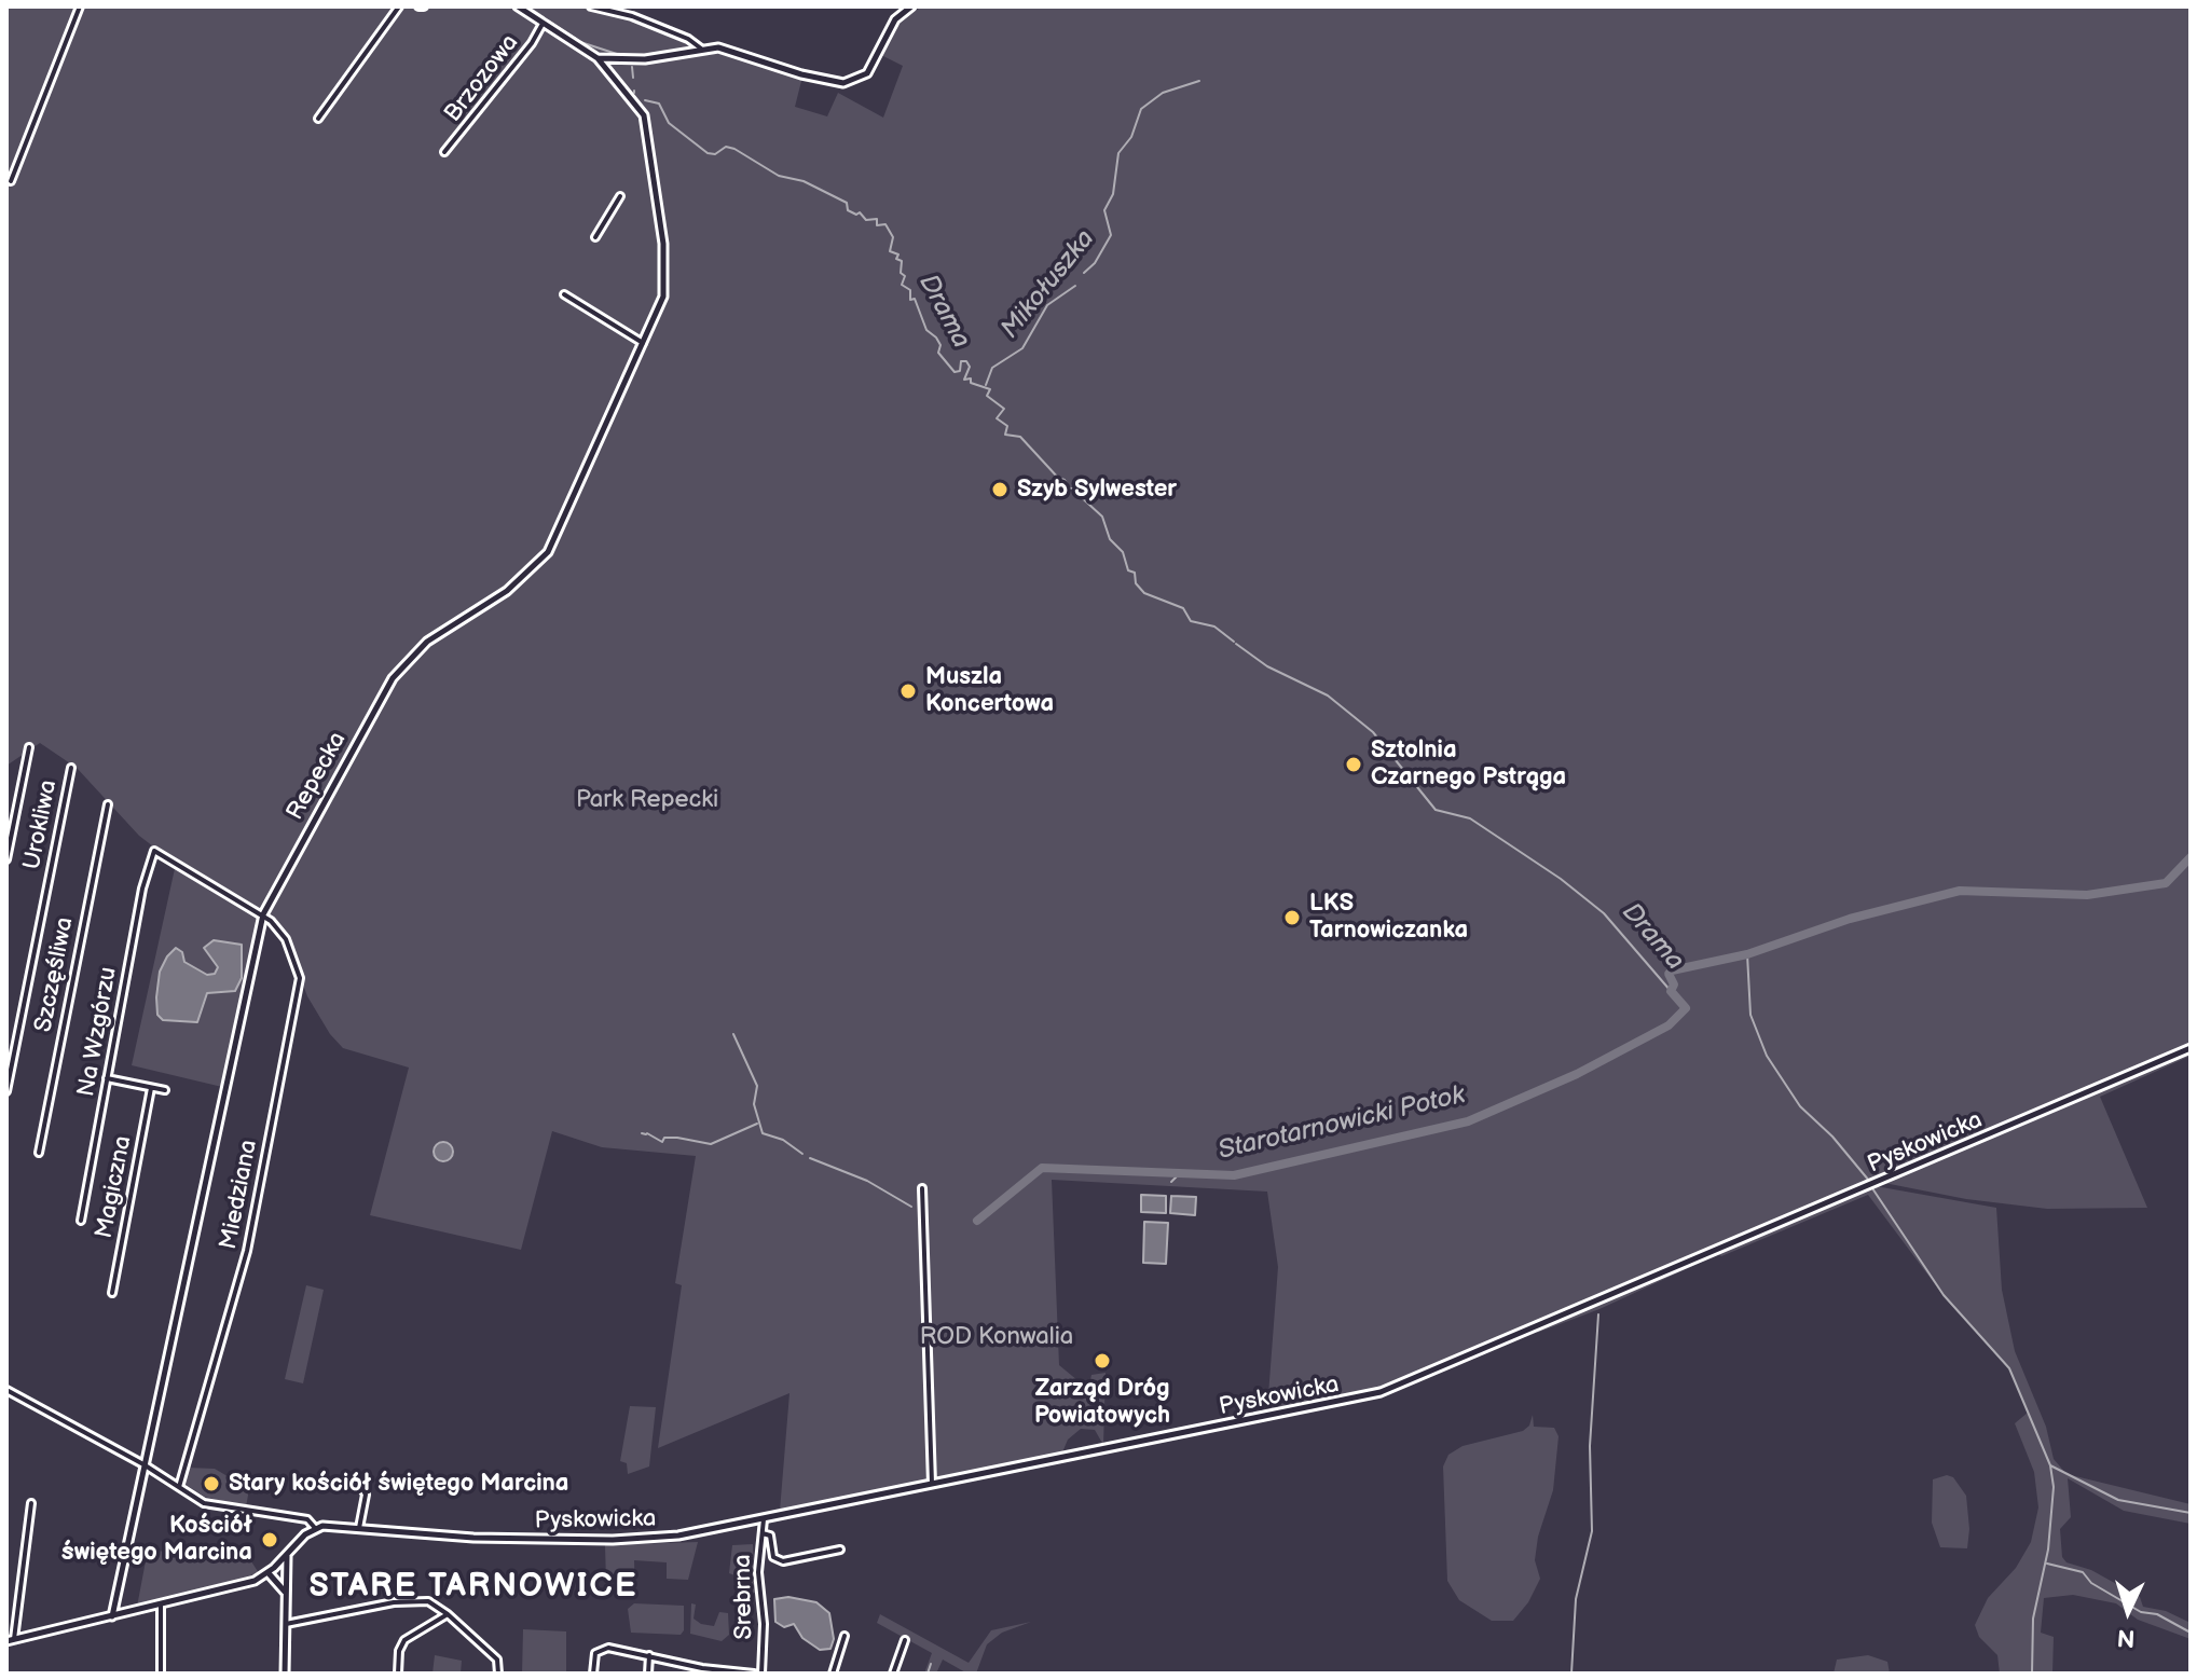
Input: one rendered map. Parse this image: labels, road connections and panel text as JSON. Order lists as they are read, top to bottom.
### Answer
{
  "streets": {
    "street": [
      "Brzozowa",
      "Repecka",
      "Urokliwa",
      "Szczęśliwa",
      "Na Wzgórzu",
      "Pyskowicka",
      "Magiczna",
      "Miedziana",
      "Srebrna"
    ]
  },
  "crossings": [
    ["Repecka", "Na Wzgórzu"],
    ["Repecka", "Miedziana"],
    ["Na Wzgórzu", "Miedziana"],
    ["Pyskowicka", "Srebrna"]
  ],
  "districts": ["STARE TARNOWICE"],
  "water": ["Mikołuszka", "Drama", "Starotarnowicki Potok"],
  "parks": ["Park Repecki", "ROD Konwalia"],
  "places": [
    "Szyb Sylwester",
    "Muszla Koncertowa",
    "Sztolnia Czarnego Pstrąga",
    "LKS Tarnowiczanka",
    "Zarząd Dróg Powiatowych",
    "Stary kościół świętego Marcina",
    "Kościół świętego Marcina"
  ],
  "north": "bottom"
}
